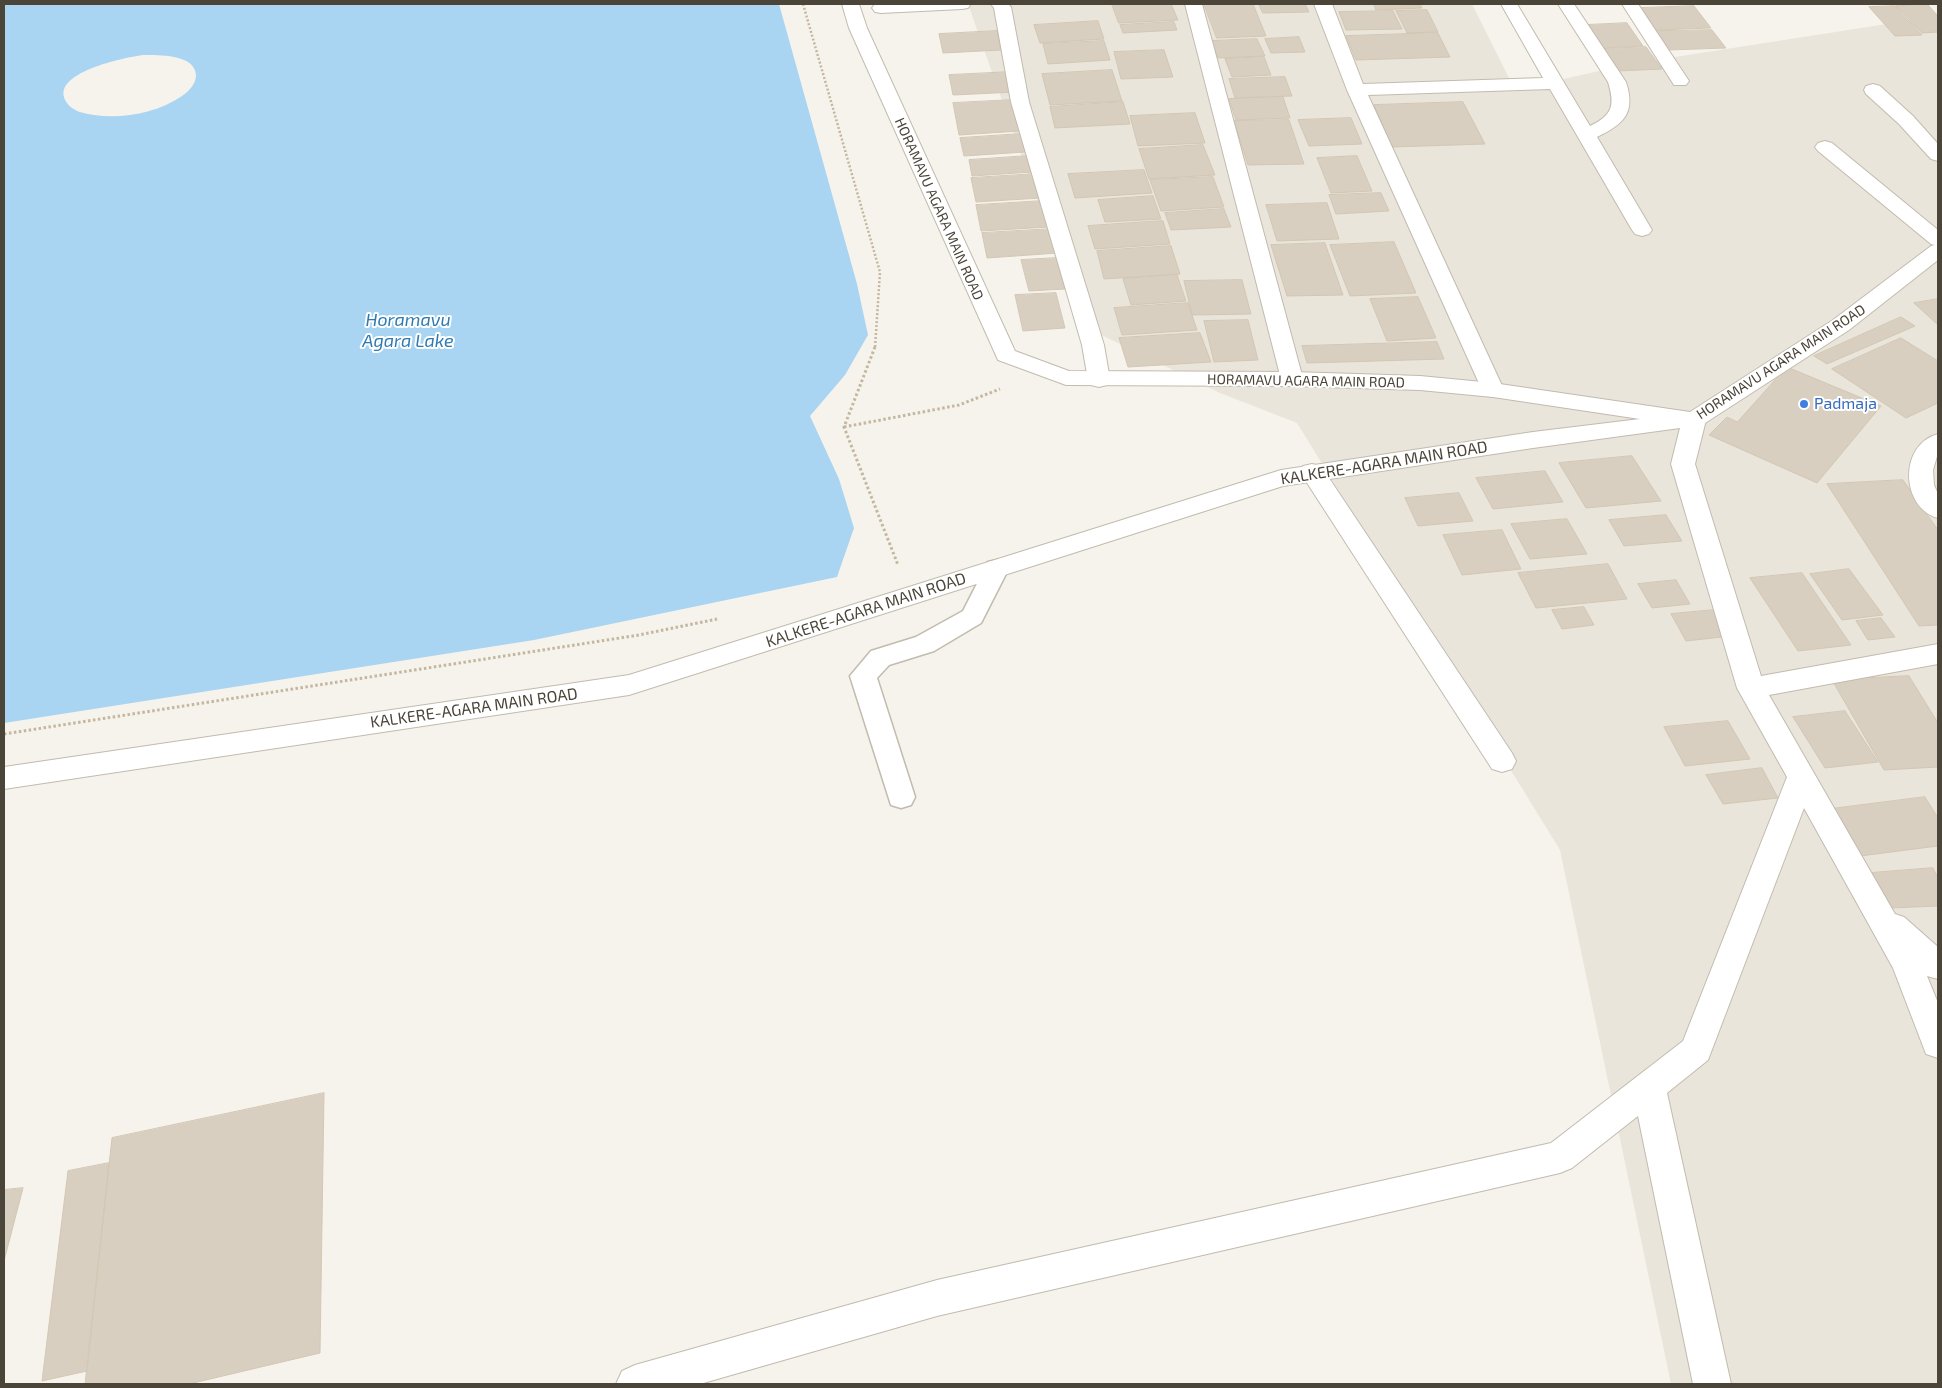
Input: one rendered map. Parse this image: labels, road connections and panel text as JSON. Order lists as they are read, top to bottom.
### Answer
{
  "streets": {
    "street": ["HORAMAVU AGARA MAIN ROAD", "KALKERE-AGARA MAIN ROAD"]
  },
  "crossings": [
    ["HORAMAVU AGARA MAIN ROAD", "KALKERE-AGARA MAIN ROAD"]
  ],
  "water": ["Horamavu Agara Lake"],
  "places": ["Padmaja"]
}
